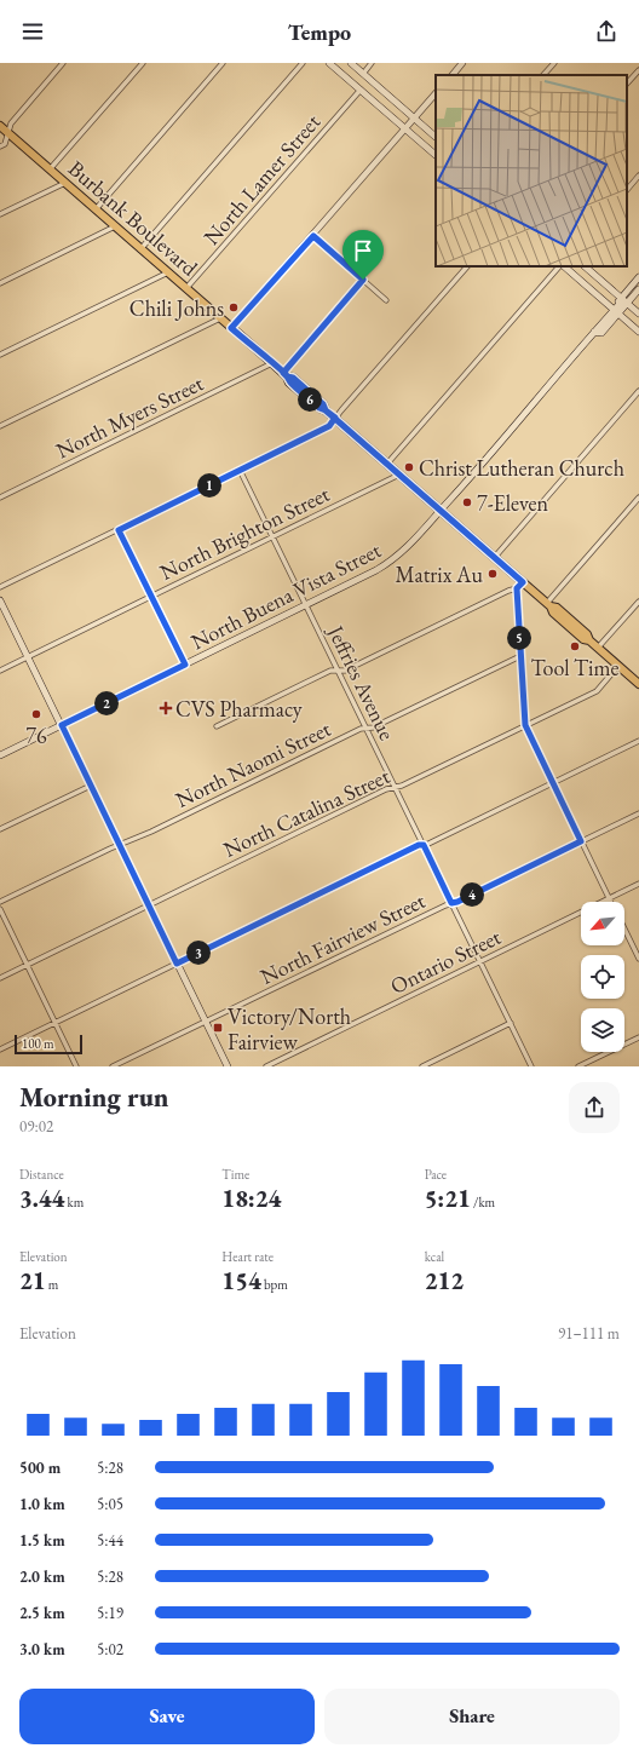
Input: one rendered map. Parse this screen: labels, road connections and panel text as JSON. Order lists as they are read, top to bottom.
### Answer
{
  "streets": {
    "main road": ["Burbank Boulevard", "North Buena Vista Street"],
    "street": [
      "North Lamer Street",
      "North Myers Street",
      "North Brighton Street",
      "Jeffries Avenue",
      "North Naomi Street",
      "North Catalina Street",
      "North Fairview Street",
      "Ontario Street"
    ]
  },
  "crossings": [
    ["North Lamer Street", "Burbank Boulevard"],
    ["Burbank Boulevard", "North Myers Street"],
    ["Burbank Boulevard", "North Brighton Street"],
    ["Burbank Boulevard", "North Buena Vista Street"],
    ["Burbank Boulevard", "North Catalina Street"],
    ["North Brighton Street", "Jeffries Avenue"],
    ["North Buena Vista Street", "Jeffries Avenue"],
    ["Jeffries Avenue", "North Naomi Street"],
    ["Jeffries Avenue", "North Catalina Street"],
    ["Jeffries Avenue", "North Fairview Street"],
    ["Jeffries Avenue", "Ontario Street"]
  ],
  "places": {
    "other": [
      "Chili Johns",
      "Christ Lutheran Church",
      "7-Eleven",
      "Matrix Au",
      "Tool Time",
      "76"
    ],
    "health": ["CVS Pharmacy"],
    "transit": ["Victory/North Fairview"]
  },
  "scale_bar": "100 m",
  "north": "bottom left",
  "page": {
    "header": "Tempo",
    "pins": [
      "6",
      "1",
      "5",
      "2",
      "4",
      "3"
    ],
    "scale": "100 m",
    "heading": ["Morning run", "09:02"],
    "stats": [
      ["Distance", "3.44 km"],
      ["Time", "18:24"],
      ["Pace", "5:21 /km"],
      ["Elevation", "21 m"],
      ["Heart rate", "154 bpm"],
      ["kcal", "212"]
    ],
    "chart": ["Elevation", "91–111 m"],
    "list": [
      {
        "name": "500 m",
        "note": "5:28"
      },
      {
        "name": "1.0 km",
        "note": "5:05"
      },
      {
        "name": "1.5 km",
        "note": "5:44"
      },
      {
        "name": "2.0 km",
        "note": "5:28"
      },
      {
        "name": "2.5 km",
        "note": "5:19"
      },
      {
        "name": "3.0 km",
        "note": "5:02"
      }
    ],
    "buttons": ["Save", "Share"]
  }
}
